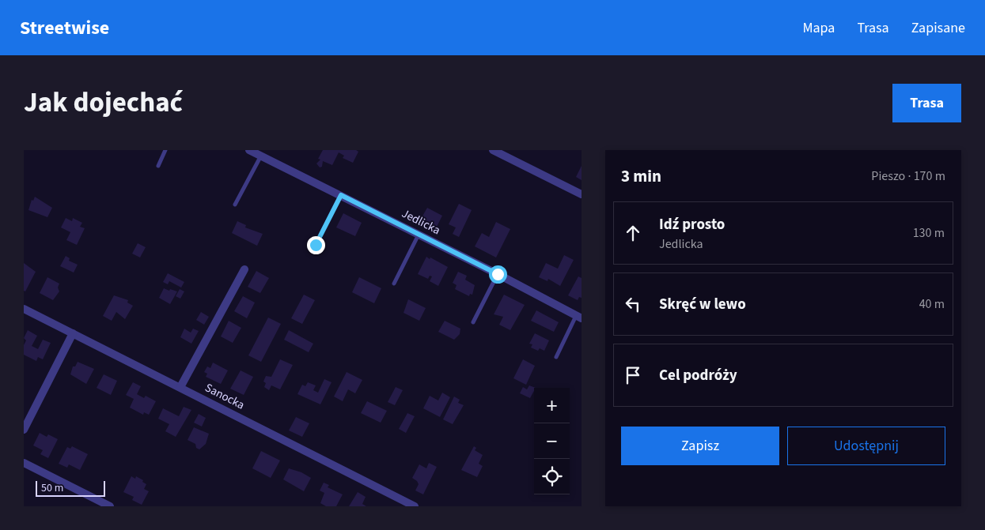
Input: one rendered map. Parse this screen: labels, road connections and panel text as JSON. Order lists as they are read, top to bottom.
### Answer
{
  "streets": {
    "street": ["Jedlicka", "Sanocka"]
  },
  "scale_bar": "50 m",
  "page": {
    "header": "Streetwise",
    "nav": ["Mapa", "Trasa", "Zapisane"],
    "title": "Jak dojechać",
    "buttons": [
      "Trasa",
      ["Zapisz", "Udostępnij"]
    ],
    "heading": ["3 min", "Pieszo · 170 m"],
    "list": [
      ["Idź prosto", "Jedlicka", "130 m"],
      ["Skręć w lewo", "40 m"],
      "Cel podróży"
    ],
    "map_buttons": ["+", "−"],
    "scale": "50 m"
  }
}
